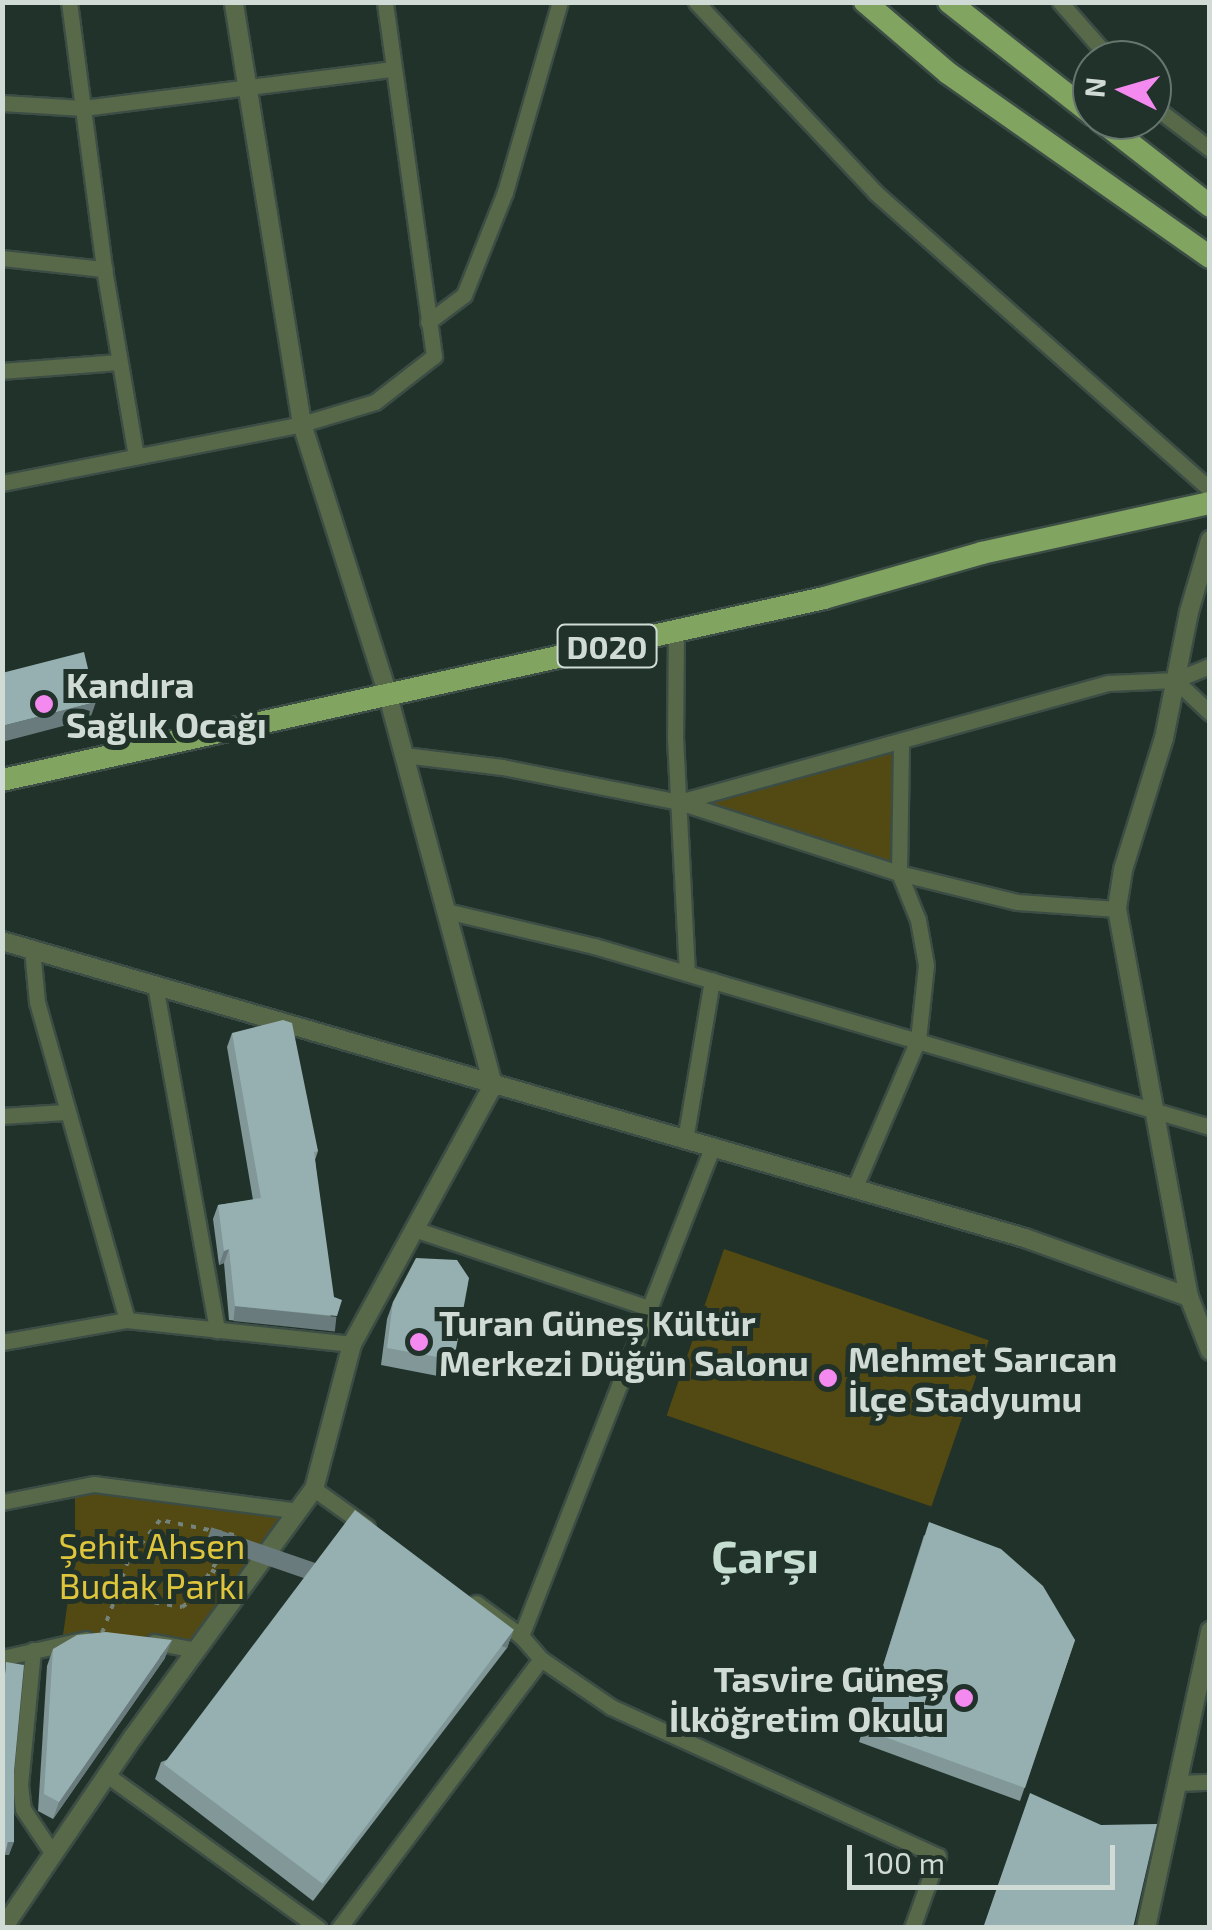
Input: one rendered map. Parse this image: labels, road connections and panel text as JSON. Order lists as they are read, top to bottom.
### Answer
{
  "streets": {
    "main road": ["D020"]
  },
  "districts": ["Çarşı"],
  "parks": ["Şehit Ahsen Budak Parkı"],
  "places": [
    "Kandıra Sağlık Ocağı",
    "Turan Güneş Kültür Merkezi Düğün Salonu",
    "Mehmet Sarıcan İlçe Stadyumu",
    "Tasvire Güneş İlköğretim Okulu"
  ],
  "scale_bar": "100 m",
  "north": "left"
}
